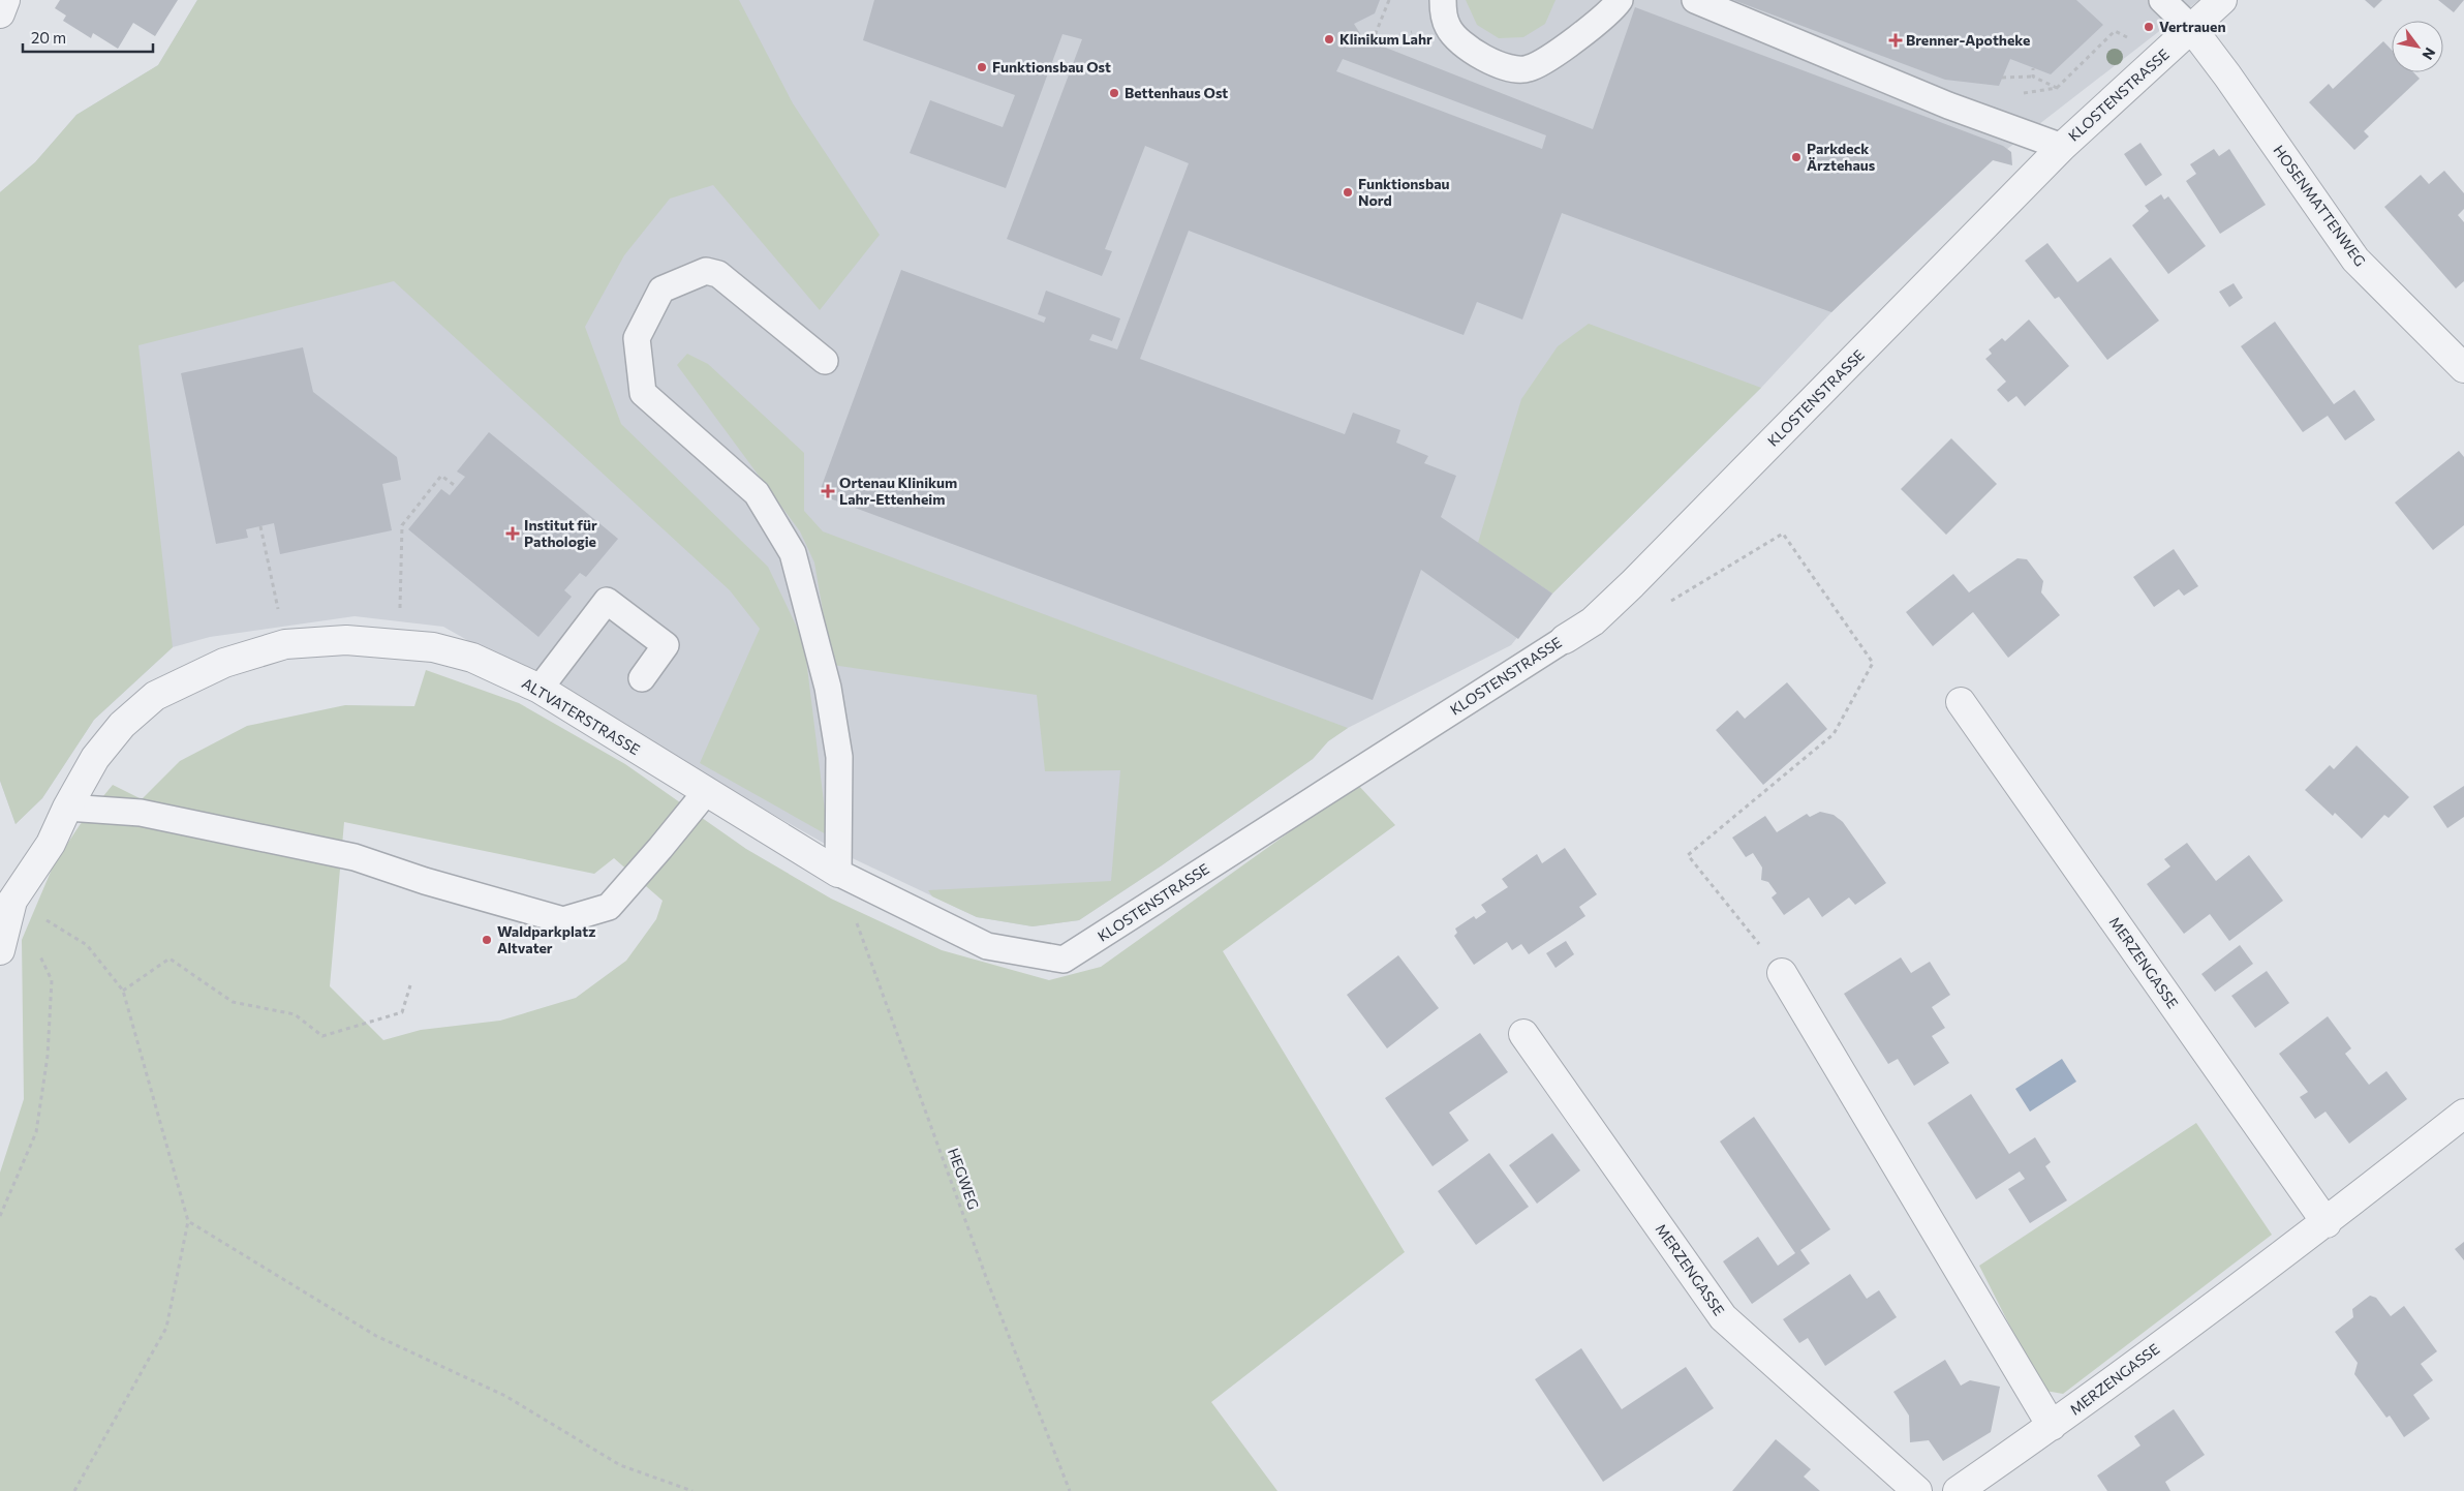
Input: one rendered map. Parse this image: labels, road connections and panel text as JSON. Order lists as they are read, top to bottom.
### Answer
{
  "streets": {
    "street": [
      "KLOSTENSTRASSE",
      "HOSENMATTENWEG",
      "ALTVATERSTRASSE",
      "MERZENGASSE"
    ],
    "path": ["HEGWEG"]
  },
  "crossings": [
    ["KLOSTENSTRASSE", "HOSENMATTENWEG"],
    ["KLOSTENSTRASSE", "ALTVATERSTRASSE"],
    ["KLOSTENSTRASSE", "HEGWEG"],
    ["ALTVATERSTRASSE", "HEGWEG"]
  ],
  "places": {
    "other": [
      "Vertrauen",
      "Klinikum Lahr",
      "Funktionsbau Ost",
      "Bettenhaus Ost",
      "Parkdeck Ärztehaus",
      "Funktionsbau Nord",
      "Waldparkplatz Altvater"
    ],
    "health": ["Brenner-Apotheke", "Ortenau Klinikum Lahr-Ettenheim", "Institut für Pathologie"]
  },
  "scale_bar": "20 m",
  "north": "bottom right"
}
